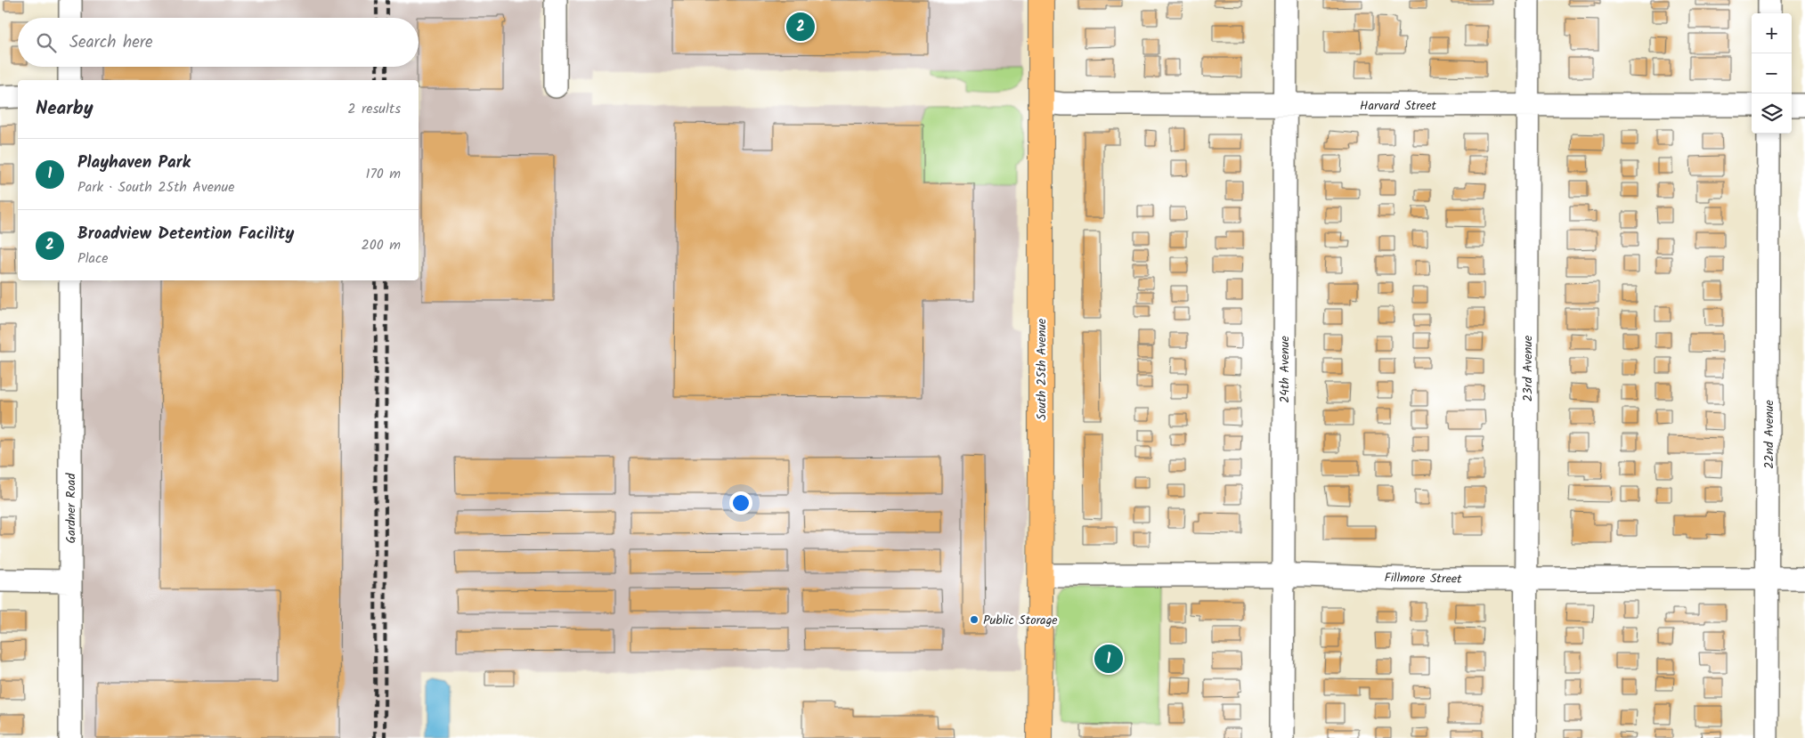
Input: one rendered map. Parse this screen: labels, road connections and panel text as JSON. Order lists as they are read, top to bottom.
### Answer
{
  "streets": {
    "main road": ["South 25th Avenue"],
    "street": [
      "Harvard Street",
      "23rd Avenue",
      "24th Avenue",
      "22nd Avenue",
      "Gardner Road",
      "Fillmore Street"
    ]
  },
  "crossings": [
    ["Harvard Street", "23rd Avenue"],
    ["Harvard Street", "South 25th Avenue"],
    ["Harvard Street", "24th Avenue"],
    ["23rd Avenue", "Fillmore Street"],
    ["South 25th Avenue", "Fillmore Street"],
    ["24th Avenue", "Fillmore Street"],
    ["22nd Avenue", "Fillmore Street"]
  ],
  "places": ["Public Storage"],
  "page": {
    "pins": ["2", "1"],
    "map_buttons": ["+", "−"],
    "search": "Search here",
    "heading": ["Nearby", "2 results"],
    "list": [
      {
        "mark": "1",
        "name": "Playhaven Park",
        "note": "Park · South 25th Avenue",
        "value": "170 m"
      },
      {
        "mark": "2",
        "name": "Broadview Detention Facility",
        "note": "Place",
        "value": "200 m"
      }
    ]
  }
}
